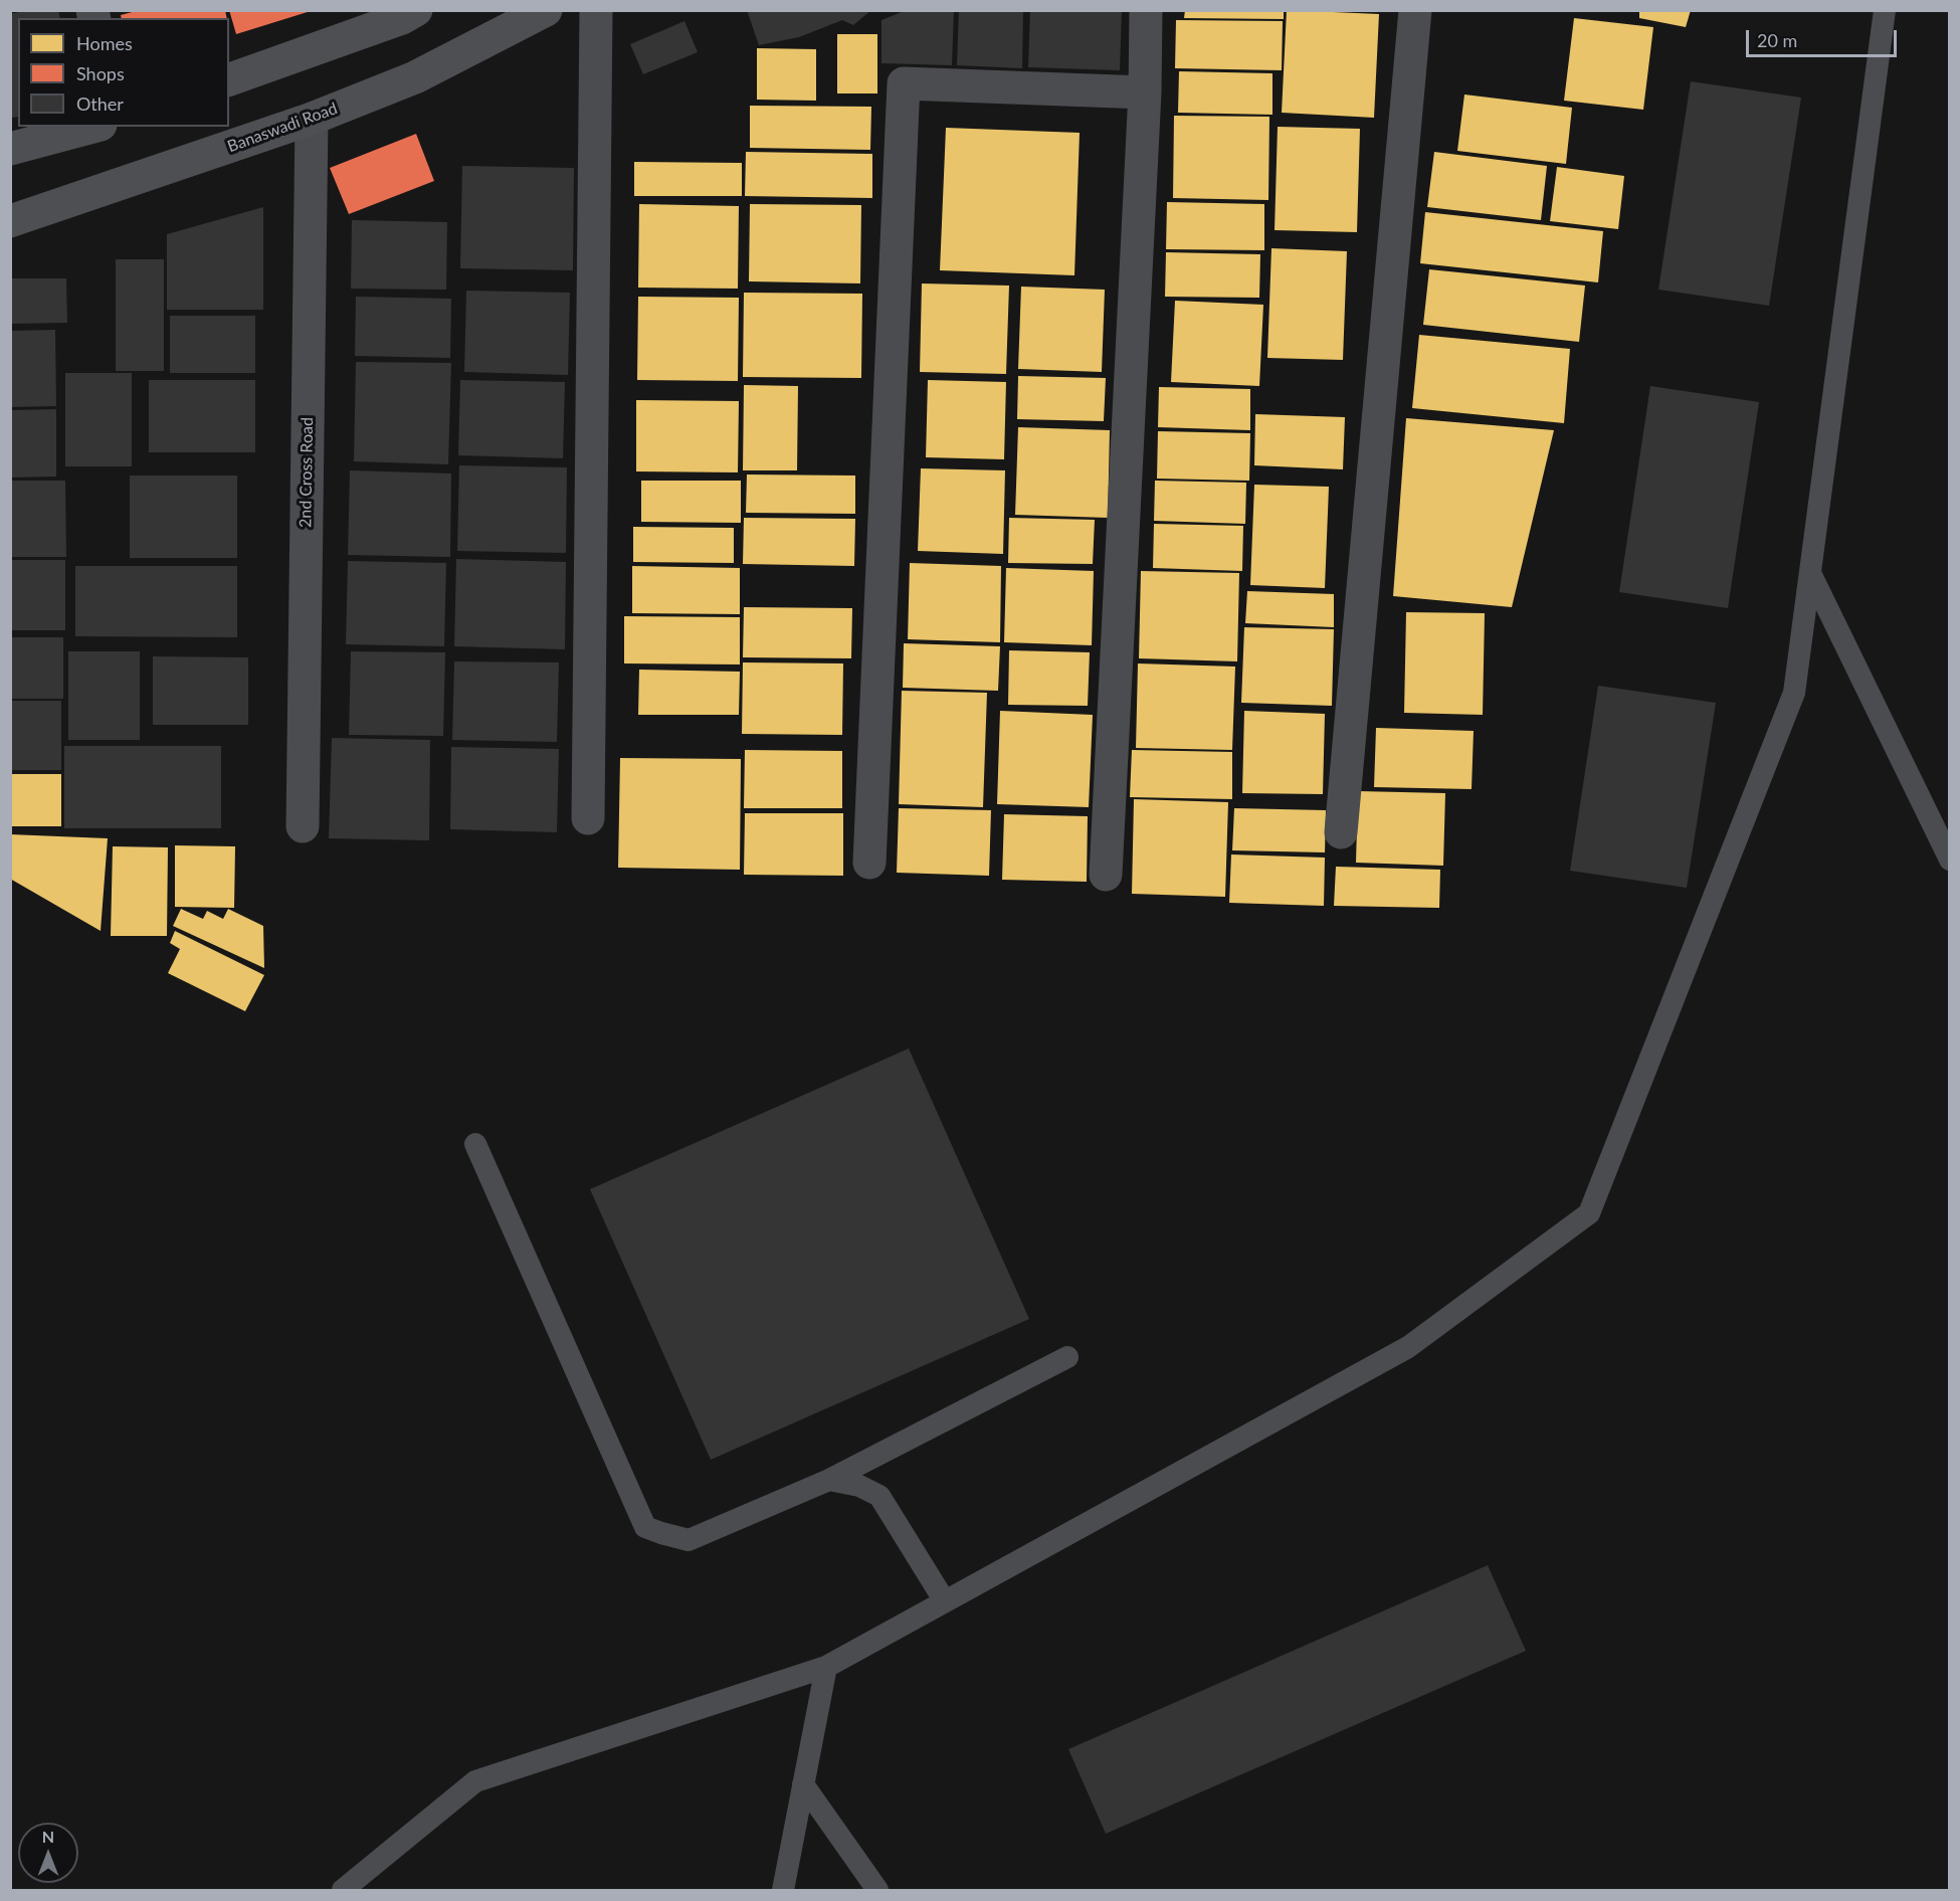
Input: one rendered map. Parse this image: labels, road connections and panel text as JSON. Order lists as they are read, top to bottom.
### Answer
{
  "streets": {
    "main road": ["Banaswadi Road"],
    "street": ["2nd Cross Road"]
  },
  "crossings": [
    ["Banaswadi Road", "2nd Cross Road"]
  ],
  "legend": ["Homes", "Shops", "Other"],
  "scale_bar": "20 m",
  "north": "top"
}
